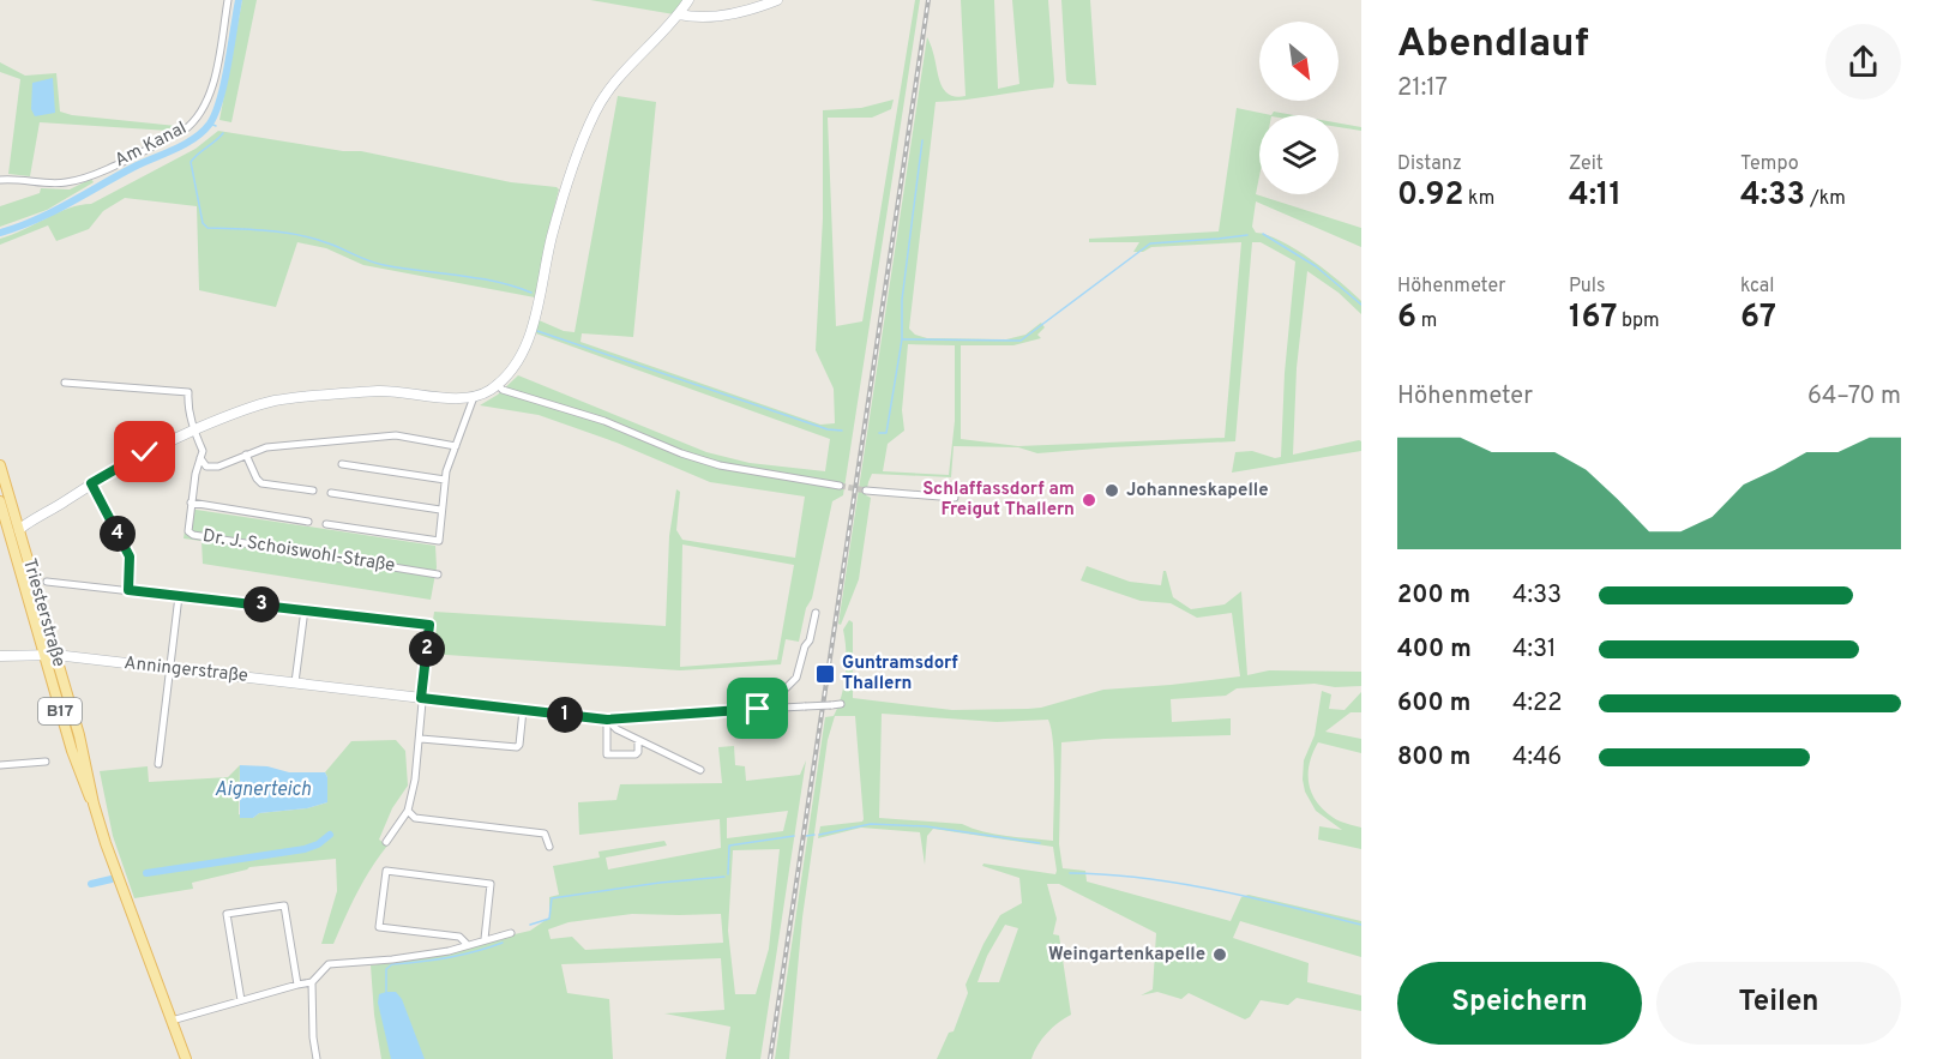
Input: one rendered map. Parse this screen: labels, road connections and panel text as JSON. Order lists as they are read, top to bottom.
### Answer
{
  "streets": {
    "main road": ["Triesterstraße", "B17"],
    "street": ["Am Kanal", "Dr. J. Schoiswohl-Straße", "Anningerstraße"]
  },
  "crossings": [
    ["Triesterstraße", "Anningerstraße"]
  ],
  "water": ["Aignerteich"],
  "places": {
    "other": ["Johanneskapelle", "Schlaffassdorf am Freigut Thallern", "Weingartenkapelle"],
    "transit": ["Guntramsdorf Thallern"]
  },
  "north": "bottom right",
  "page": {
    "heading": ["Abendlauf", "21:17"],
    "stats": [
      ["Distanz", "0.92 km"],
      ["Zeit", "4:11"],
      ["Tempo", "4:33 /km"],
      ["Höhenmeter", "6 m"],
      ["Puls", "167 bpm"],
      ["kcal", "67"]
    ],
    "chart": ["Höhenmeter", "64–70 m"],
    "pins": [
      "4",
      "3",
      "2",
      "1"
    ],
    "list": [
      {
        "name": "200 m",
        "note": "4:33"
      },
      {
        "name": "400 m",
        "note": "4:31"
      },
      {
        "name": "600 m",
        "note": "4:22"
      },
      {
        "name": "800 m",
        "note": "4:46"
      }
    ],
    "buttons": ["Speichern", "Teilen"]
  }
}
